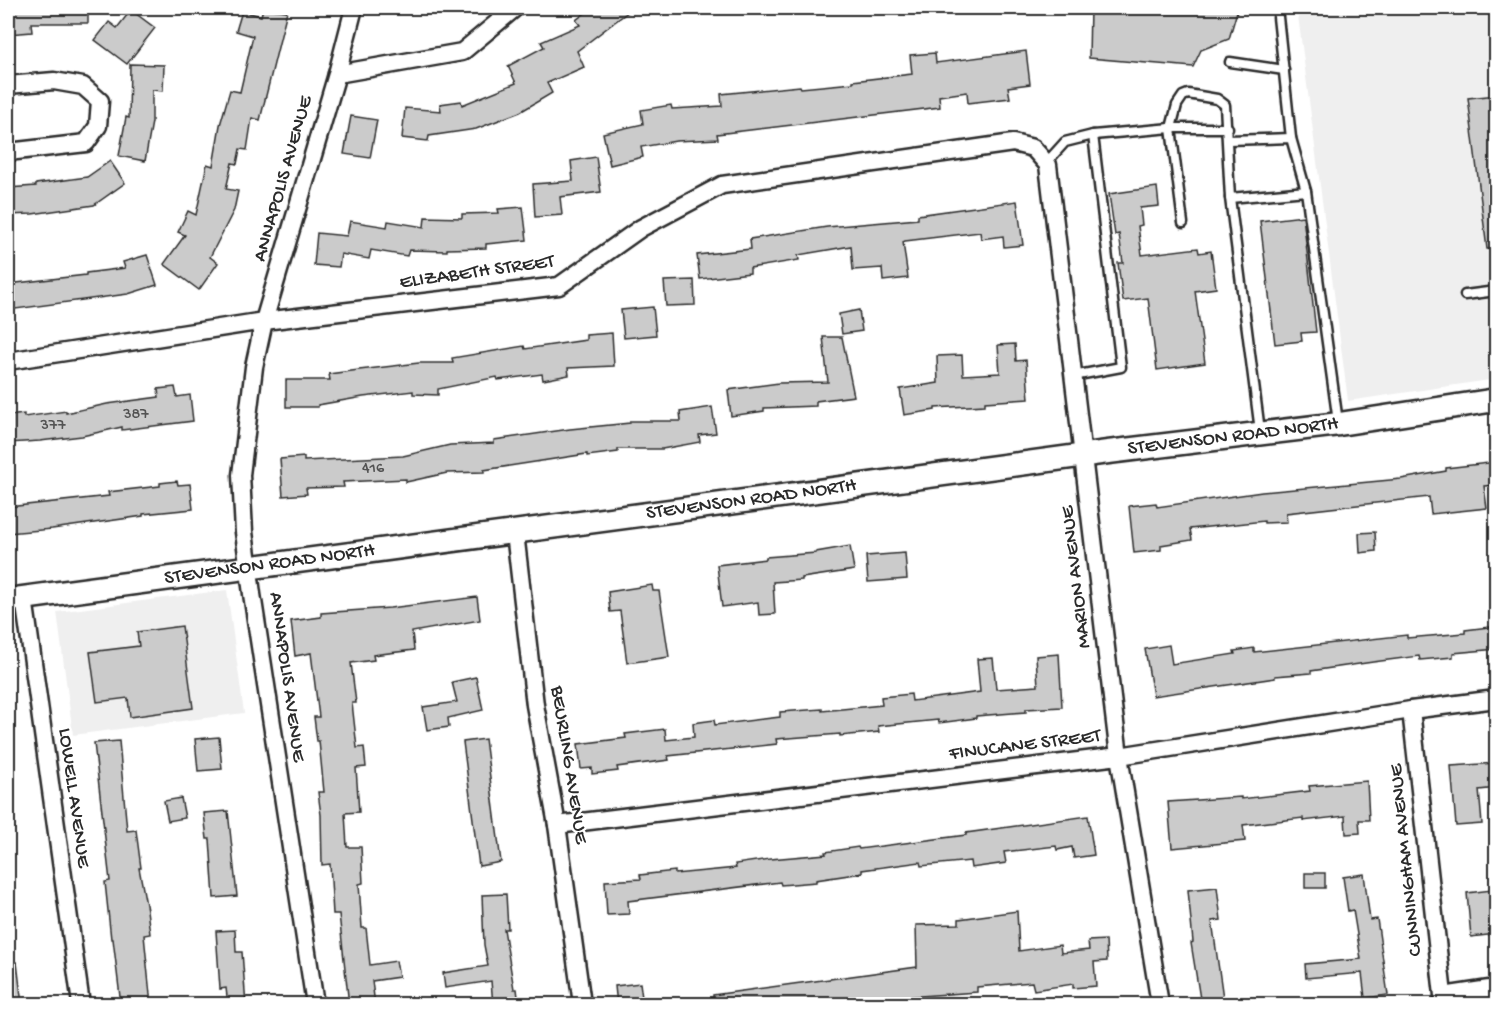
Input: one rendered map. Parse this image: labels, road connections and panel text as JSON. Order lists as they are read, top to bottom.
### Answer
{
  "streets": {
    "main road": ["STEVENSON ROAD NORTH"],
    "street": [
      "ANNAPOLIS AVENUE",
      "ELIZABETH STREET",
      "MARION AVENUE",
      "FINUCANE STREET",
      "BEURLING AVENUE",
      "LOWELL AVENUE",
      "CUNNINGHAM AVENUE"
    ]
  },
  "crossings": [
    ["ANNAPOLIS AVENUE", "ELIZABETH STREET"],
    ["ANNAPOLIS AVENUE", "STEVENSON ROAD NORTH"],
    ["ELIZABETH STREET", "MARION AVENUE"],
    ["STEVENSON ROAD NORTH", "MARION AVENUE"],
    ["STEVENSON ROAD NORTH", "BEURLING AVENUE"],
    ["STEVENSON ROAD NORTH", "LOWELL AVENUE"],
    ["MARION AVENUE", "FINUCANE STREET"],
    ["FINUCANE STREET", "BEURLING AVENUE"],
    ["FINUCANE STREET", "CUNNINGHAM AVENUE"]
  ],
  "house_numbers": ["387", "377", "416"]
}
